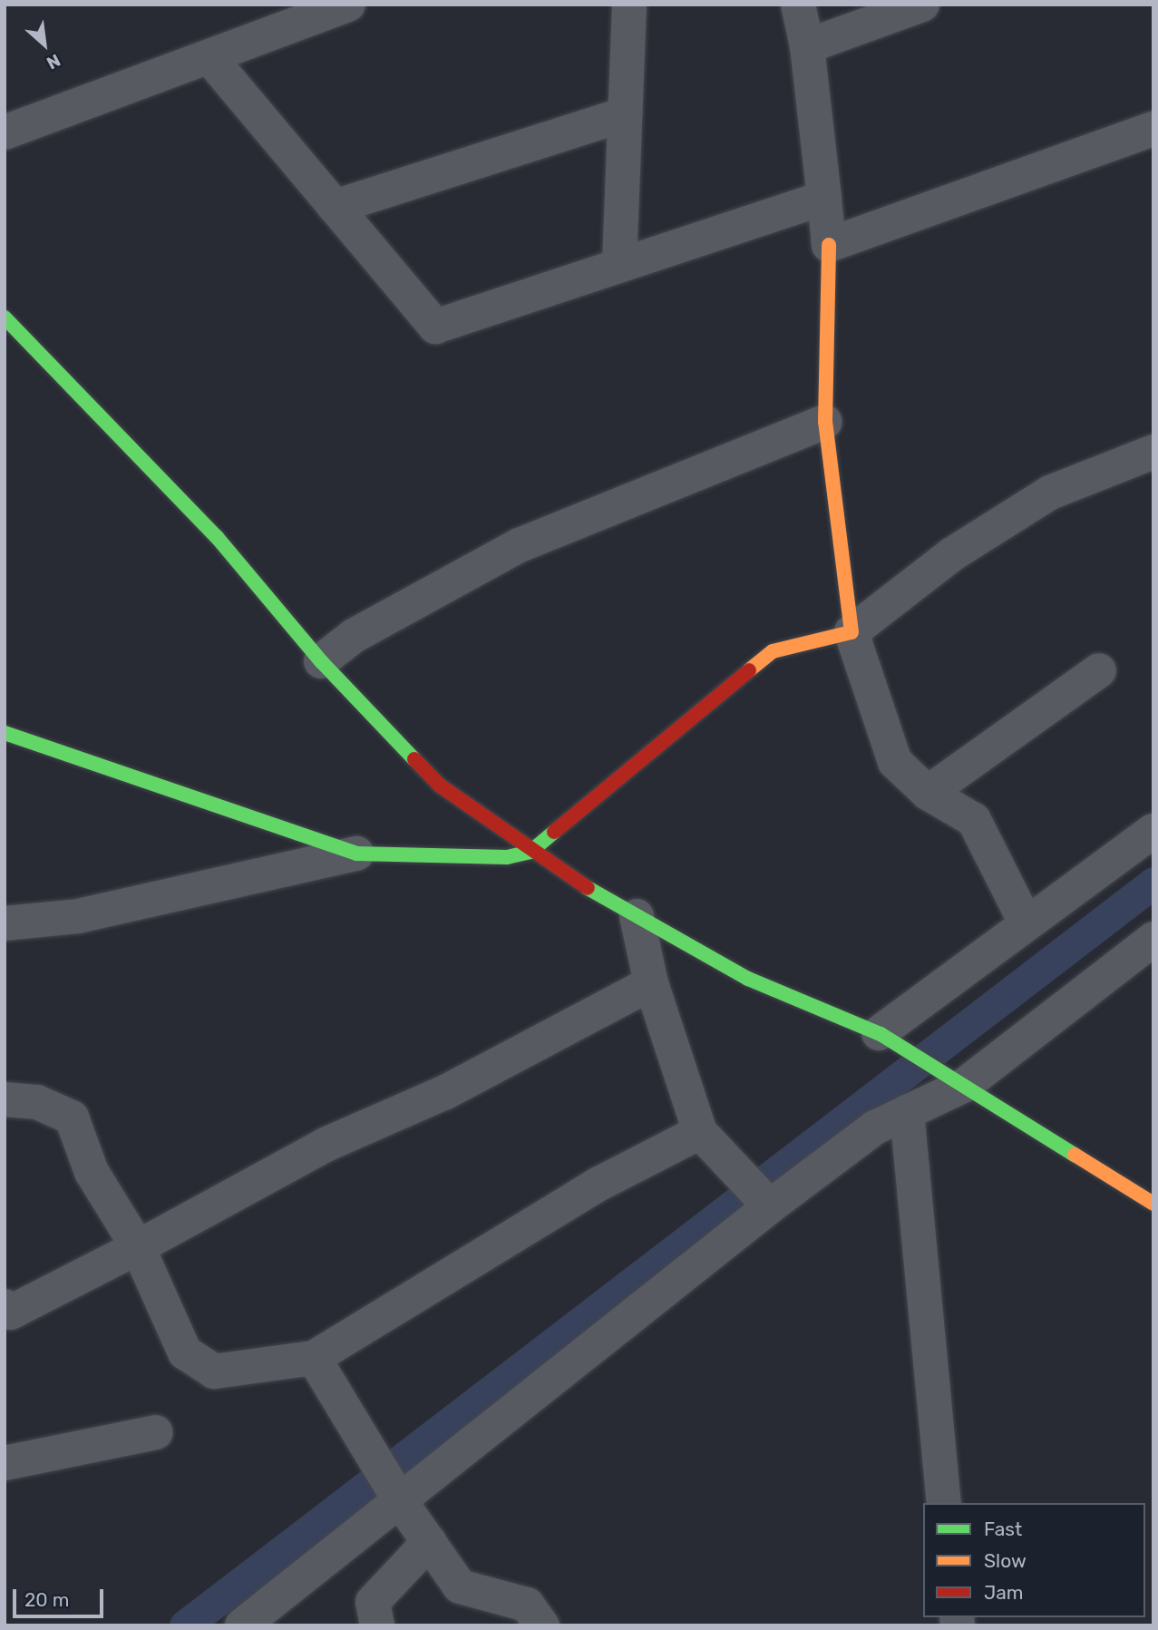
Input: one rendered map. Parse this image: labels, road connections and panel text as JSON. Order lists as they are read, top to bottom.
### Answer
{
  "legend": ["Fast", "Slow", "Jam"],
  "scale_bar": "20 m",
  "north": "bottom right"
}
